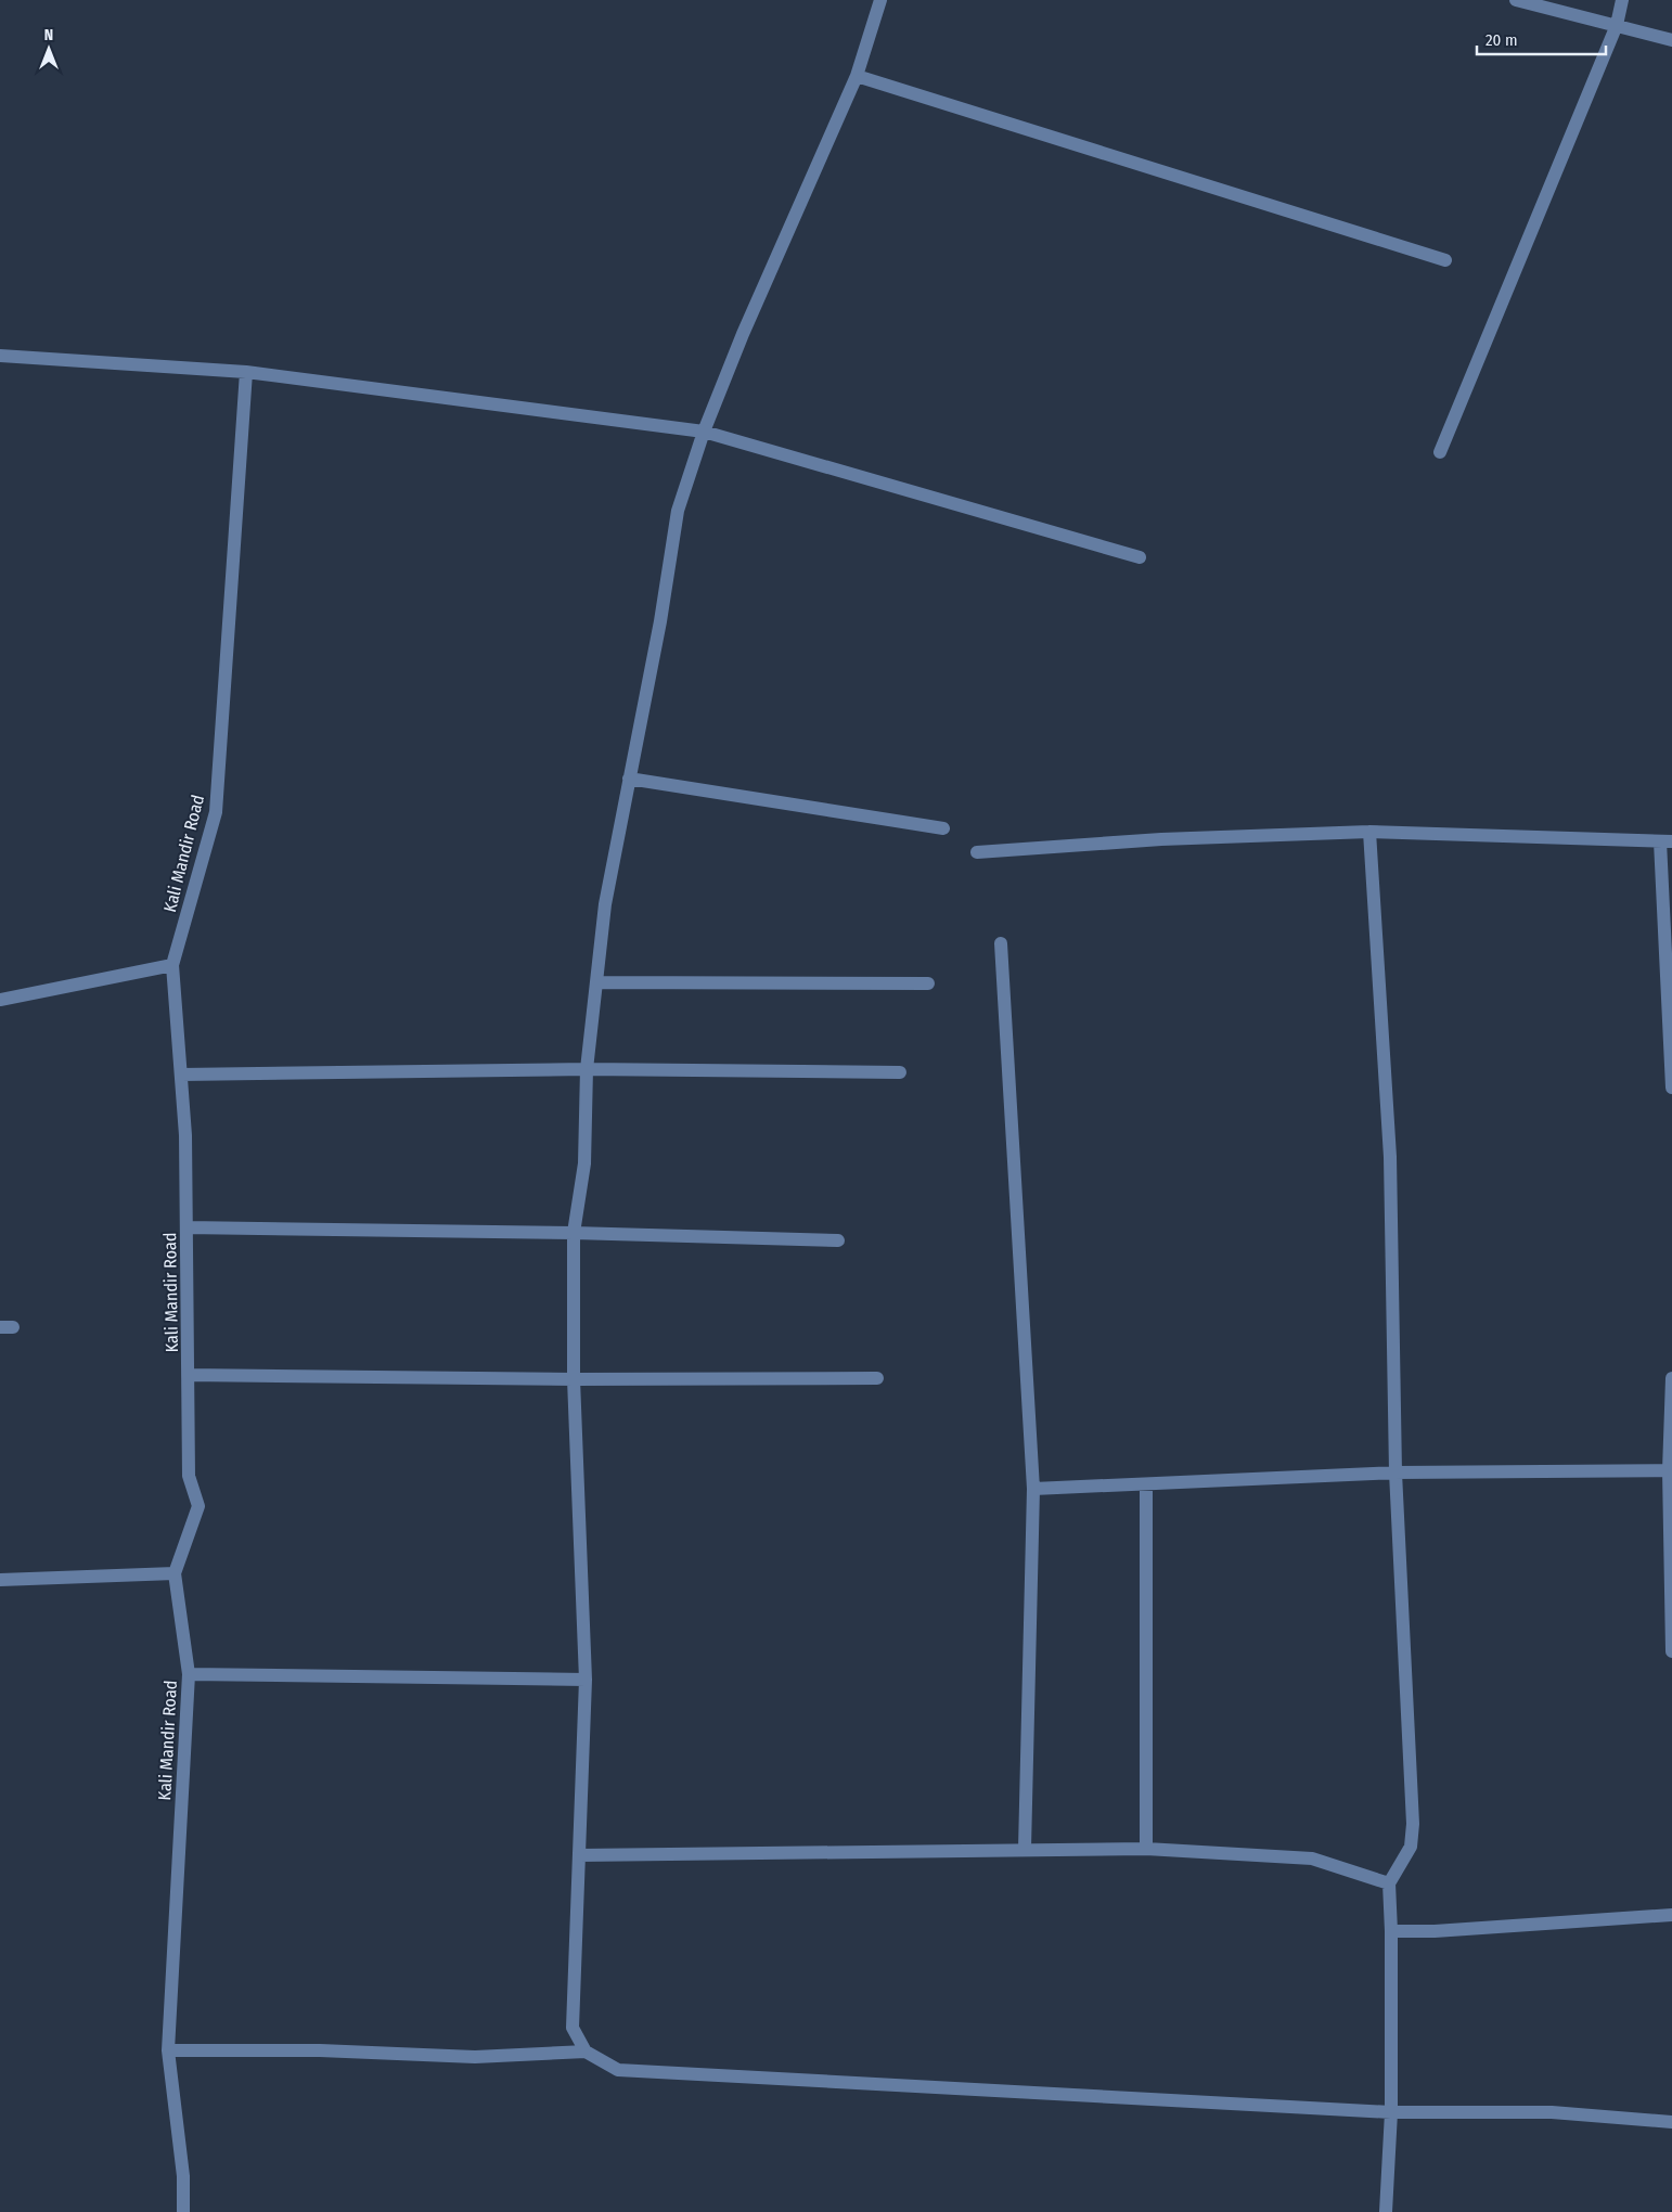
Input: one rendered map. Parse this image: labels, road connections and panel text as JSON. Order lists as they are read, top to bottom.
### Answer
{
  "streets": {
    "street": ["Kali Mandir Road"]
  },
  "scale_bar": "20 m",
  "north": "top"
}
